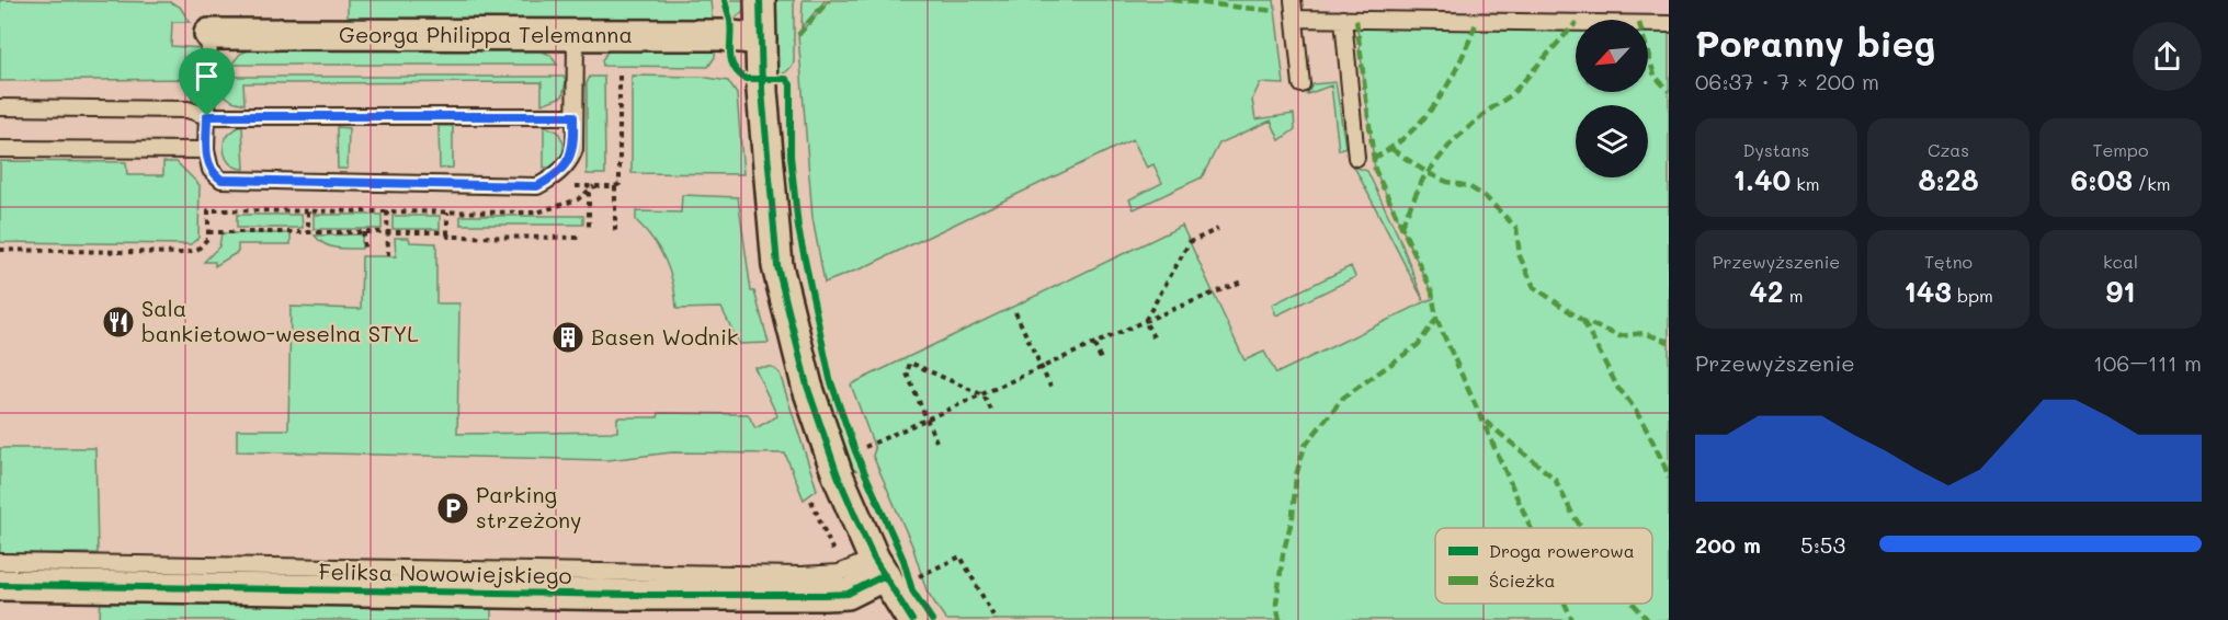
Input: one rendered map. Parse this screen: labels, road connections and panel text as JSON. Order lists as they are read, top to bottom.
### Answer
{
  "streets": {
    "street": ["Georga Philippa Telemanna", "Feliksa Nowowiejskiego"]
  },
  "places": {
    "restaurant": ["Sala bankietowo-weselna STYL"],
    "building": ["Basen Wodnik"],
    "parking": ["Parking strzeżony"]
  },
  "legend": ["Droga rowerowa", "Ścieżka"],
  "north": "bottom left",
  "page": {
    "heading": ["Poranny bieg", "06:37 · 7 × 200 m"],
    "stats": [
      ["Dystans", "1.40 km"],
      ["Czas", "8:28"],
      ["Tempo", "6:03 /km"],
      ["Przewyższenie", "42 m"],
      ["Tętno", "143 bpm"],
      ["kcal", "91"]
    ],
    "chart": ["Przewyższenie", "106–111 m"],
    "list": [
      {
        "name": "200 m",
        "note": "5:53"
      }
    ]
  }
}
